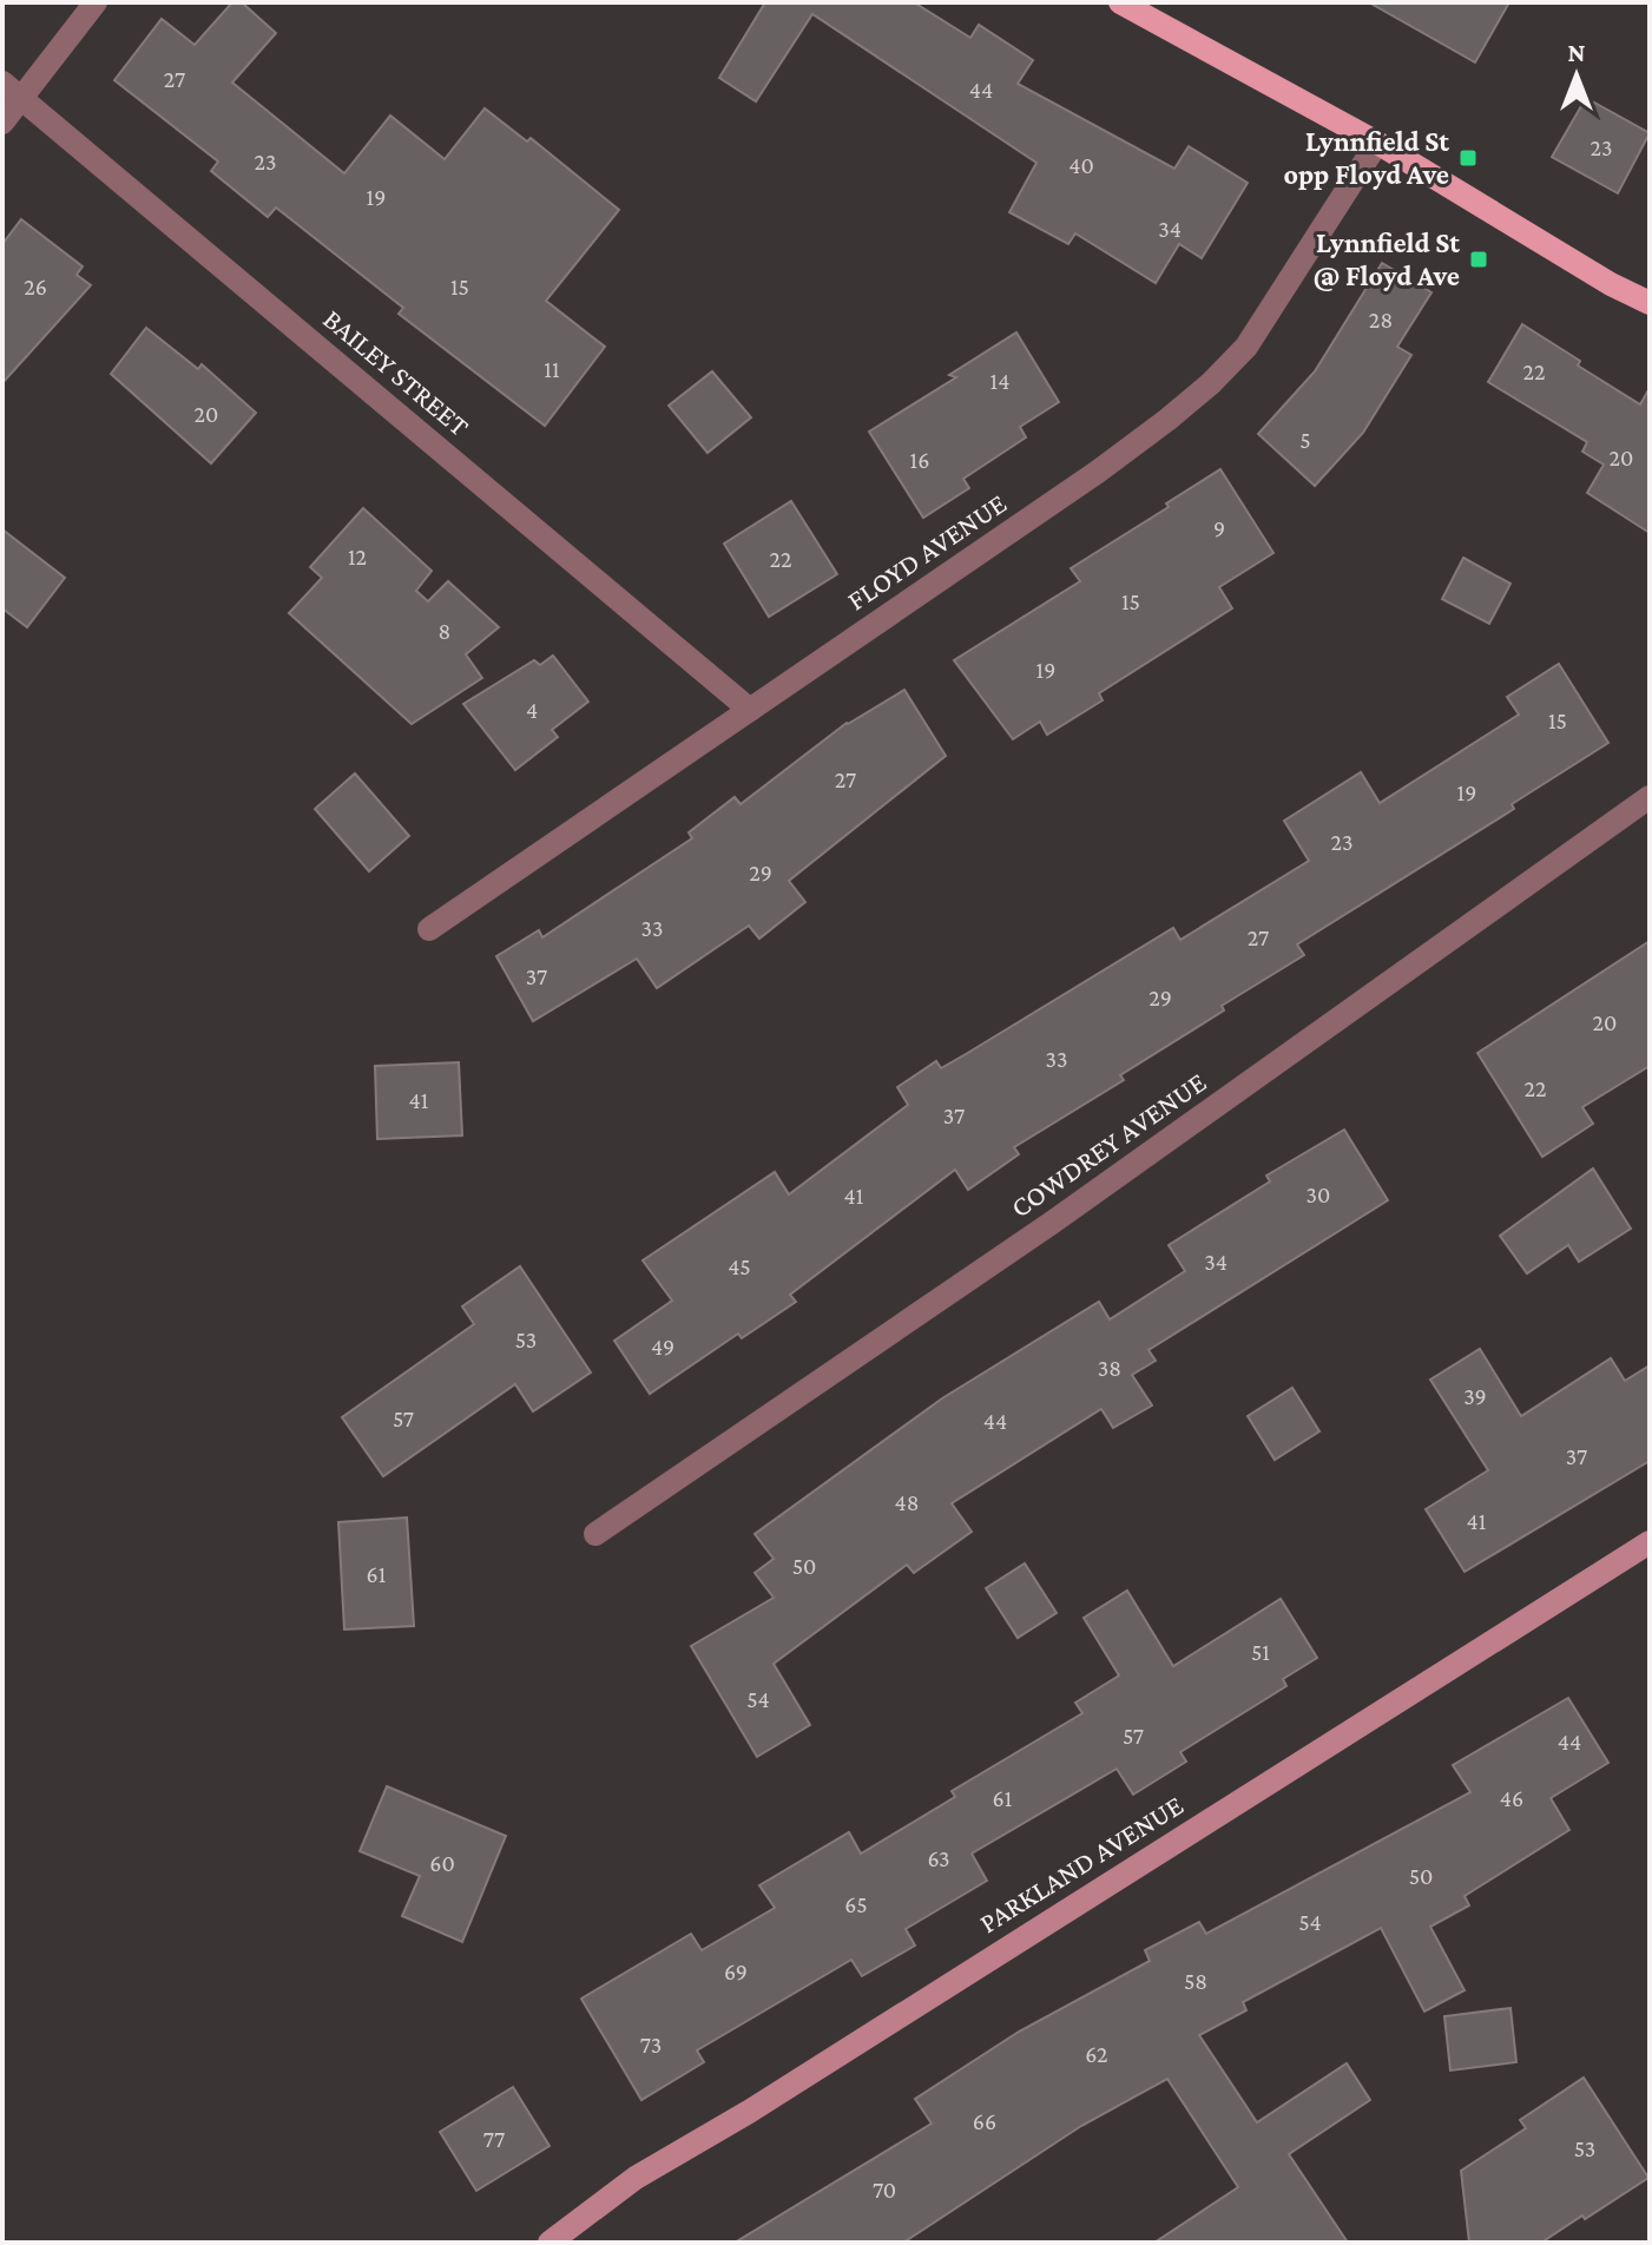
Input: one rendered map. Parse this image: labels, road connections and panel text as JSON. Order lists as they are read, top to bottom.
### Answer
{
  "streets": {
    "main road": ["PARKLAND AVENUE"],
    "street": ["BAILEY STREET", "FLOYD AVENUE", "COWDREY AVENUE"]
  },
  "crossings": [
    ["BAILEY STREET", "FLOYD AVENUE"]
  ],
  "places": {
    "transit": ["Lynnfield St opp Floyd Ave", "Lynnfield St @ Floyd Ave"]
  },
  "house_numbers": [
    "27",
    "44",
    "23",
    "23",
    "40",
    "19",
    "34",
    "26",
    "15",
    "28",
    "11",
    "22",
    "14",
    "20",
    "5",
    "20",
    "16",
    "9",
    "12",
    "22",
    "15",
    "8",
    "19",
    "4",
    "15",
    "27",
    "19",
    "23",
    "29",
    "33",
    "27",
    "37",
    "29",
    "20",
    "33",
    "22",
    "41",
    "37",
    "30",
    "41",
    "34",
    "45",
    "53",
    "49",
    "38",
    "39",
    "57",
    "44",
    "37",
    "48",
    "41",
    "50",
    "61",
    "51",
    "54",
    "57",
    "44",
    "61",
    "46",
    "63",
    "60",
    "50",
    "65",
    "54",
    "69",
    "58",
    "73",
    "62",
    "66",
    "77",
    "53",
    "70"
  ],
  "north": "top"
}
